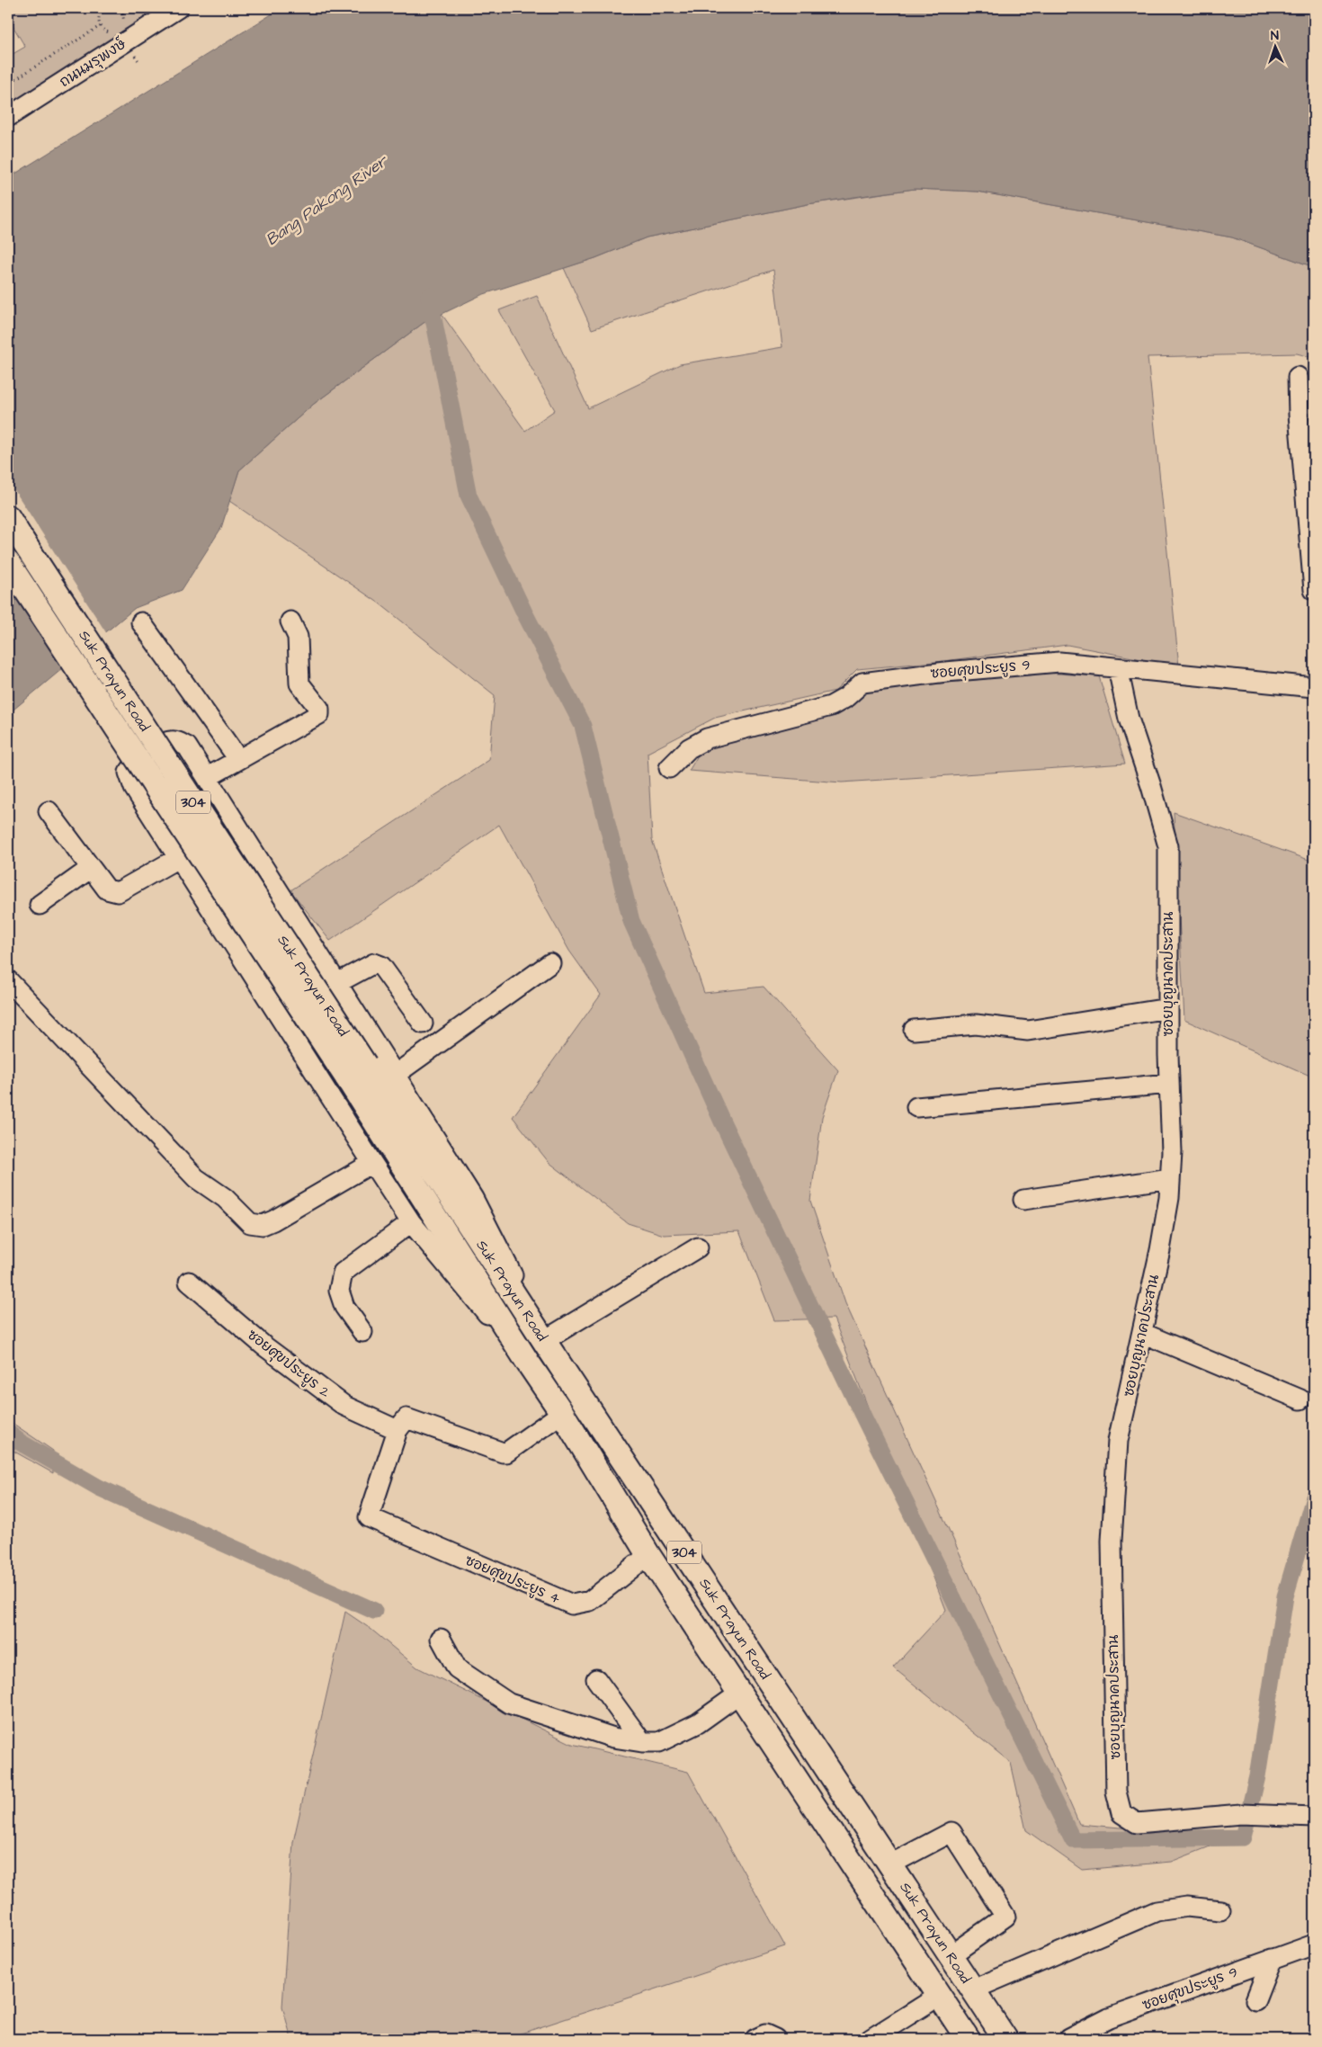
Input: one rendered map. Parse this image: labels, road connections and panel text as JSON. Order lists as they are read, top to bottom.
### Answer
{
  "streets": {
    "main road": ["Suk Prayun Road", "304"],
    "street": [
      "ถนนมรุพงษ์",
      "ซอยศุขประยูร 9",
      "ซอยบุญนาคประสาน",
      "ซอยศุขประยูร 2",
      "ซอยศุขประยูร 4"
    ]
  },
  "crossings": [
    ["ซอยศุขประยูร 9", "ซอยบุญนาคประสาน"],
    ["Suk Prayun Road", "ซอยศุขประยูร 4"],
    ["ซอยศุขประยูร 2", "ซอยศุขประยูร 4"]
  ],
  "water": ["Bang Pakong River"],
  "north": "top"
}
